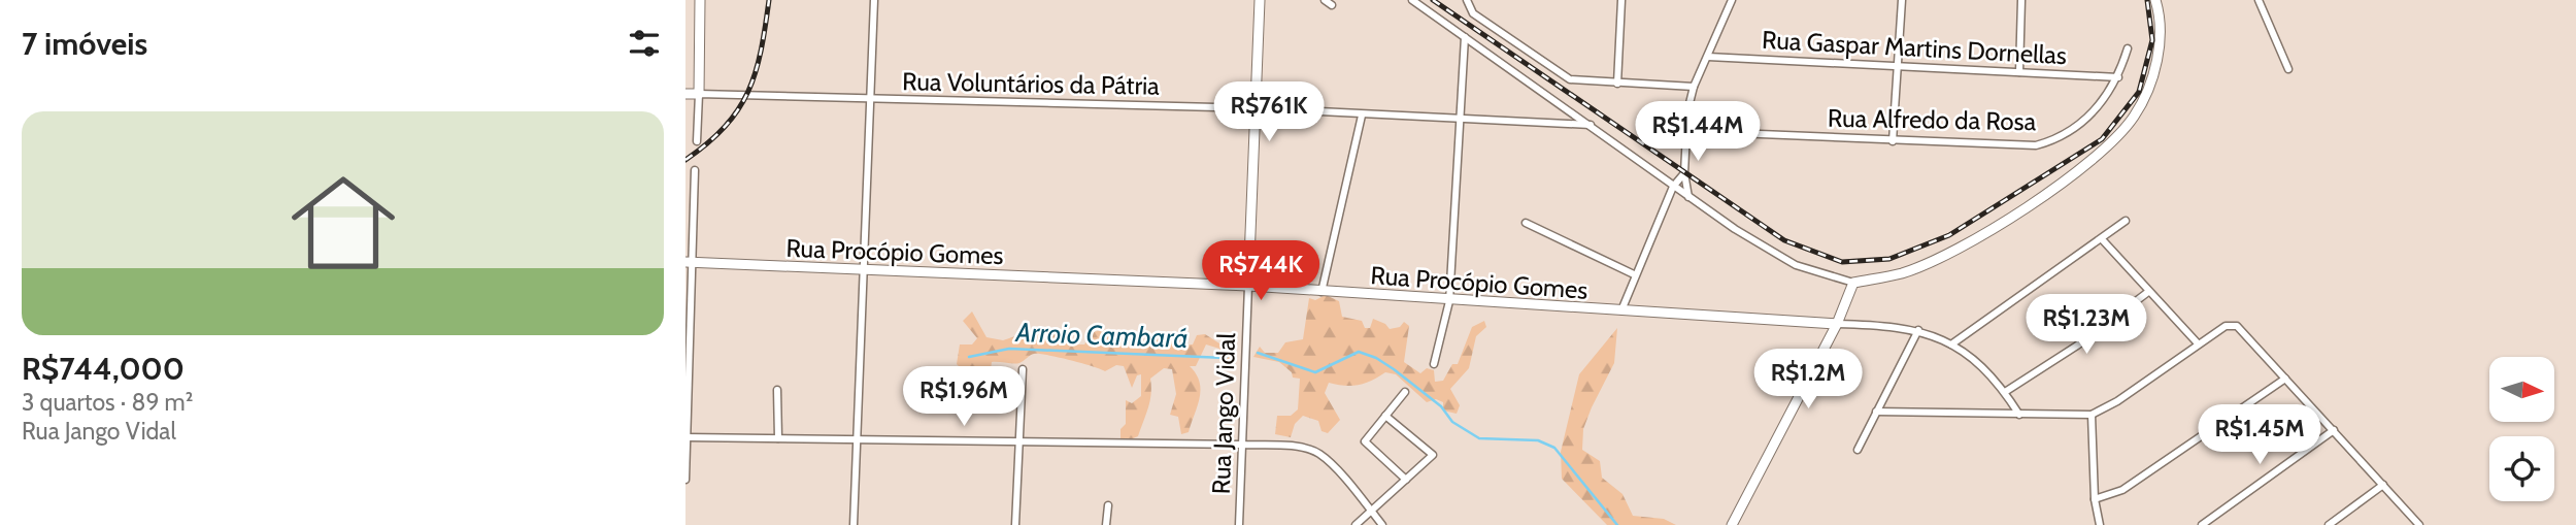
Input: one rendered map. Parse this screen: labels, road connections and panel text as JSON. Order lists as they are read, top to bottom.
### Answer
{
  "streets": {
    "street": [
      "Rua Gaspar Martins Dornellas",
      "Rua Voluntários da Pátria",
      "Rua Alfredo da Rosa",
      "Rua Procópio Gomes",
      "Rua Jango Vidal"
    ]
  },
  "crossings": [
    ["Rua Gaspar Martins Dornellas", "Rua Alfredo da Rosa"],
    ["Rua Voluntários da Pátria", "Rua Jango Vidal"],
    ["Rua Procópio Gomes", "Rua Jango Vidal"]
  ],
  "water": ["Arroio Cambará"],
  "north": "right",
  "page": {
    "heading": "7 imóveis",
    "price": [
      "R$761K",
      "R$1.44M",
      "R$744K",
      "R$1.23M",
      "R$1.2M",
      "R$1.96M",
      "R$1.45M"
    ],
    "list": [
      {
        "name": "R$744,000",
        "note": "3 quartos · 89 m² · Rua Jango Vidal"
      }
    ]
  }
}
